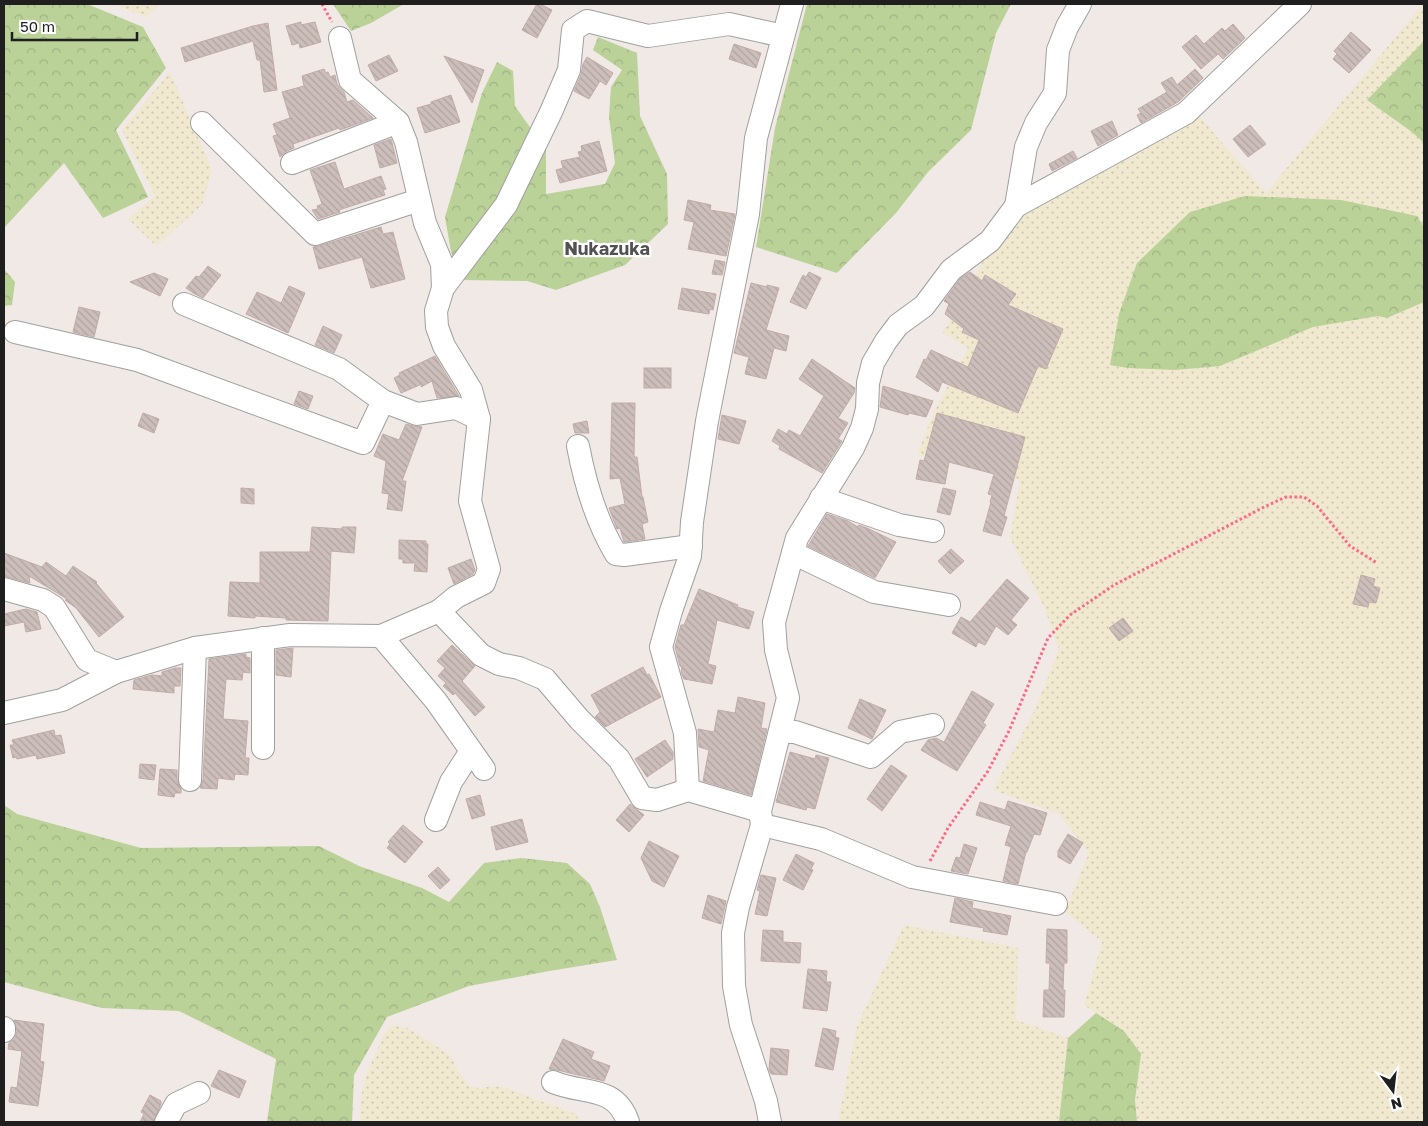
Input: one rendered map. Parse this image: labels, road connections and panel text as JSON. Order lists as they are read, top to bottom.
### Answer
{
  "districts": ["Nukazuka"],
  "scale_bar": "50 m",
  "north": "bottom"
}
